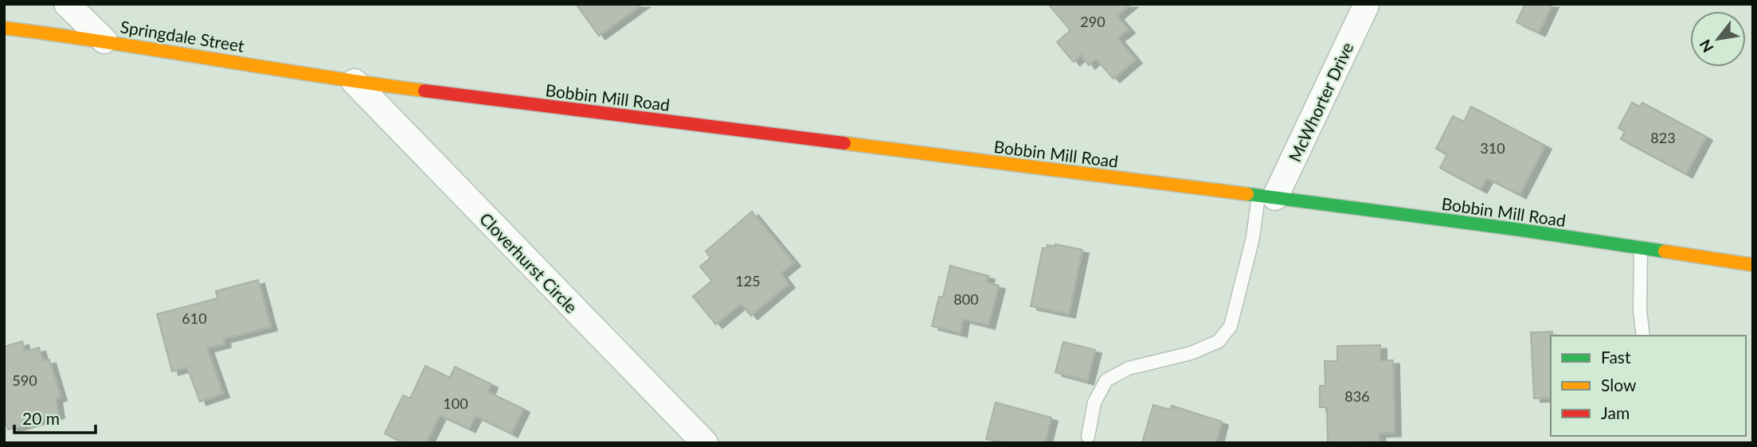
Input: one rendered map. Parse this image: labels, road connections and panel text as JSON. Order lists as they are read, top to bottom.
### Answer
{
  "streets": {
    "street": [
      "Springdale Street",
      "Bobbin Mill Road",
      "McWhorter Drive",
      "Cloverhurst Circle"
    ]
  },
  "crossings": [
    ["Springdale Street", "Bobbin Mill Road"],
    ["Springdale Street", "Cloverhurst Circle"],
    ["Bobbin Mill Road", "McWhorter Drive"],
    ["Bobbin Mill Road", "Cloverhurst Circle"]
  ],
  "house_numbers": [
    "290",
    "823",
    "310",
    "125",
    "800",
    "610",
    "590",
    "836",
    "100"
  ],
  "legend": ["Fast", "Slow", "Jam"],
  "scale_bar": "20 m",
  "north": "bottom left"
}
